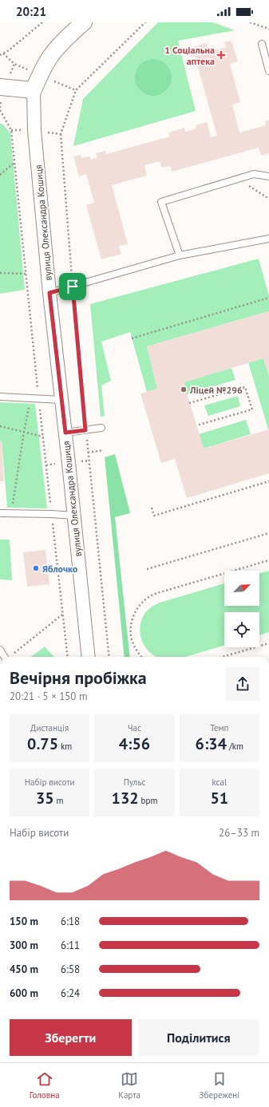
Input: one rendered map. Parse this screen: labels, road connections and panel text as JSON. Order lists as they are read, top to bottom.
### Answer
{
  "streets": {
    "street": ["вулиця Олександра Кошиця"]
  },
  "places": {
    "health": ["1 Соціальна аптека"],
    "other": ["Ліцей №296", "Яблочко"]
  },
  "north": "top right",
  "page": {
    "status": "20:21",
    "heading": ["Вечірня пробіжка", "20:21 · 5 × 150 m"],
    "stats": [
      ["Дистанція", "0.75 km"],
      ["Час", "4:56"],
      ["Темп", "6:34 /km"],
      ["Набір висоти", "35 m"],
      ["Пульс", "132 bpm"],
      ["kcal", "51"]
    ],
    "chart": ["Набір висоти", "26–33 m"],
    "list": [
      {
        "name": "150 m",
        "note": "6:18"
      },
      {
        "name": "300 m",
        "note": "6:11"
      },
      {
        "name": "450 m",
        "note": "6:58"
      },
      {
        "name": "600 m",
        "note": "6:24"
      }
    ],
    "buttons": ["Зберегти", "Поділитися"],
    "tabs": ["Головна", "Карта", "Збережені"]
  }
}
